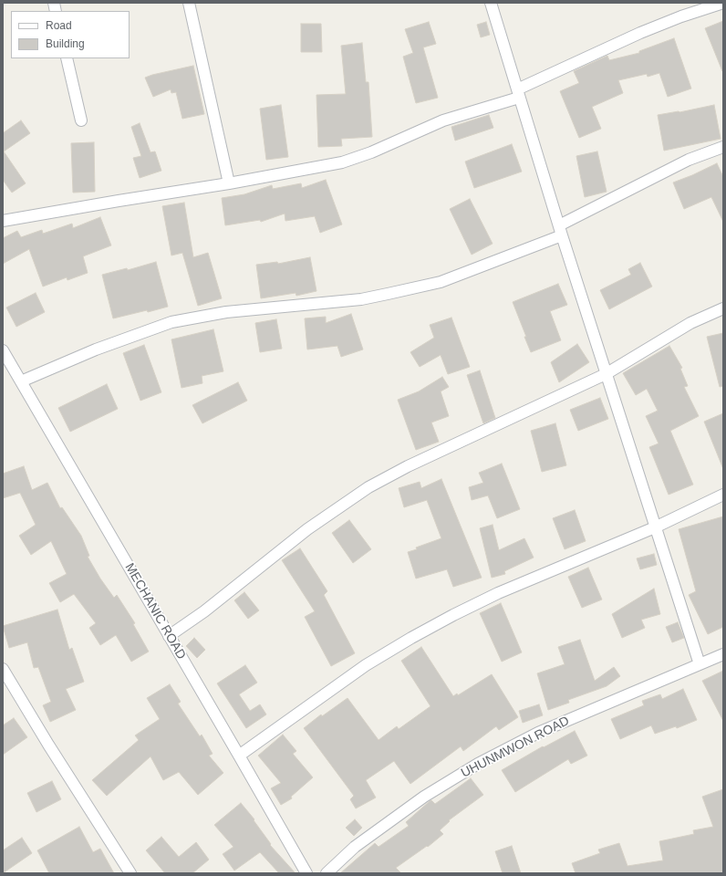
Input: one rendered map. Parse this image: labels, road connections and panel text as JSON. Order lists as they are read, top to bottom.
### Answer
{
  "streets": {
    "street": ["MECHANIC ROAD", "UHUNMWON ROAD"]
  },
  "legend": ["Road", "Building"]
}
